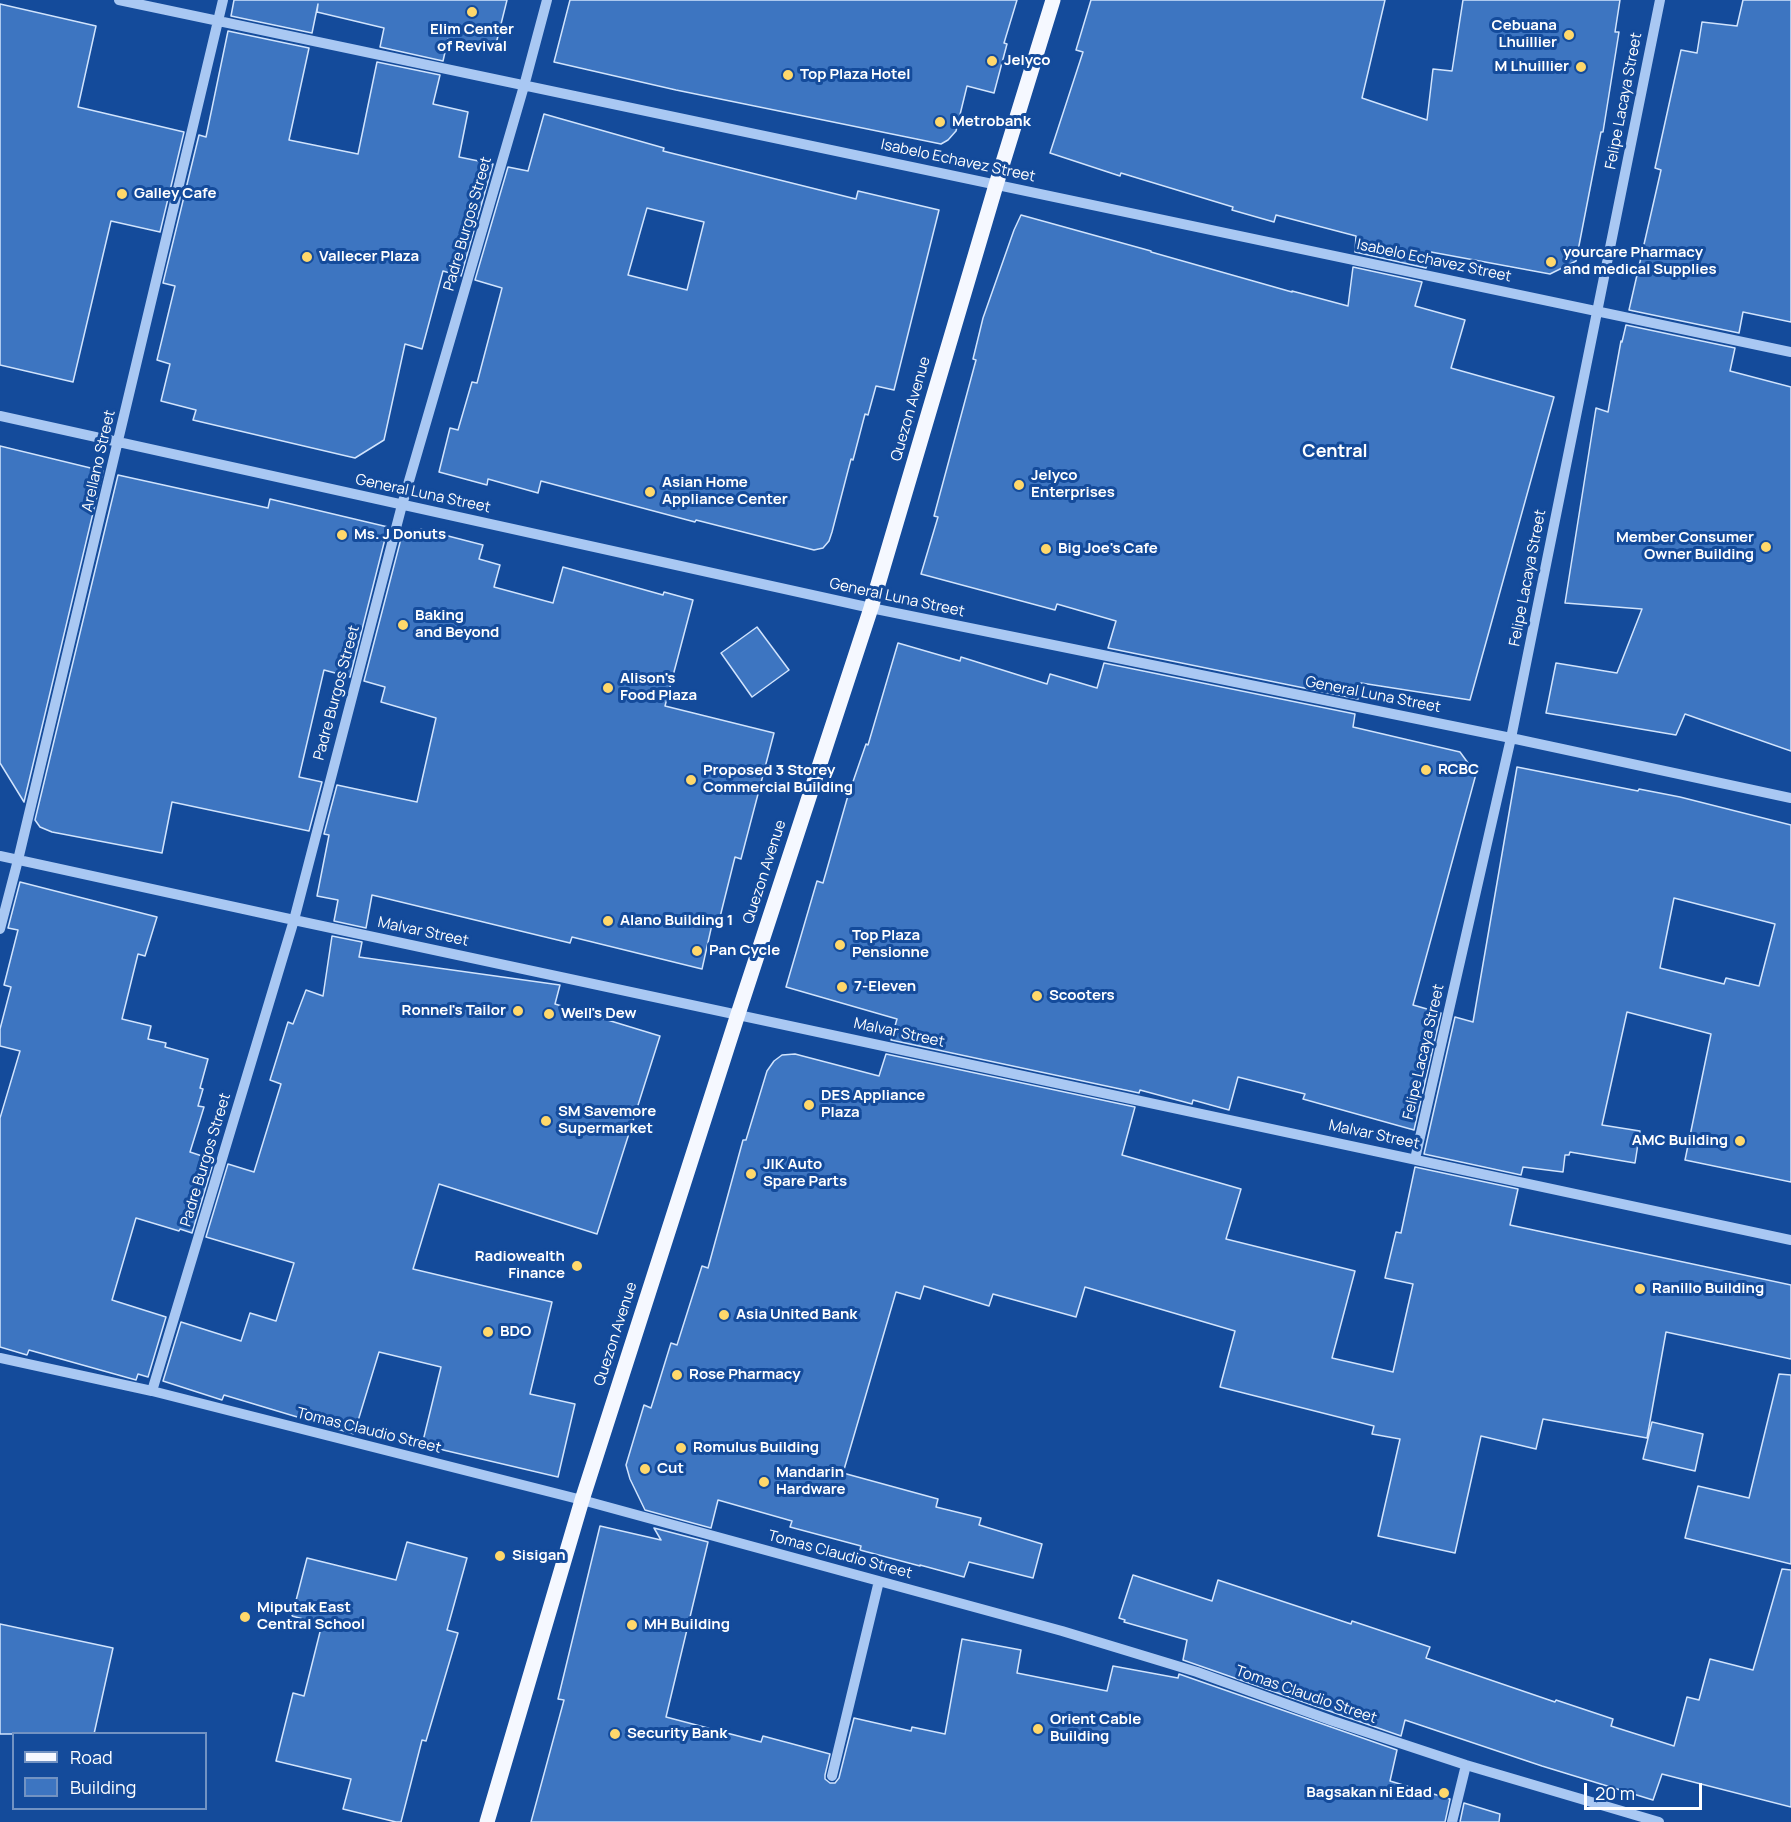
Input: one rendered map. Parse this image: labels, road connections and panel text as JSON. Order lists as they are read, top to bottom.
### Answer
{
  "streets": {
    "main road": ["Quezon Avenue"],
    "street": [
      "Felipe Lacaya Street",
      "Isabelo Echavez Street",
      "Padre Burgos Street",
      "Arellano Street",
      "General Luna Street",
      "Malvar Street",
      "Tomas Claudio Street"
    ]
  },
  "crossings": [
    ["Felipe Lacaya Street", "Isabelo Echavez Street"],
    ["Felipe Lacaya Street", "General Luna Street"],
    ["Felipe Lacaya Street", "Malvar Street"],
    ["Isabelo Echavez Street", "Padre Burgos Street"],
    ["Isabelo Echavez Street", "Quezon Avenue"],
    ["Isabelo Echavez Street", "Arellano Street"],
    ["Padre Burgos Street", "General Luna Street"],
    ["Padre Burgos Street", "Malvar Street"],
    ["Padre Burgos Street", "Tomas Claudio Street"],
    ["Quezon Avenue", "General Luna Street"],
    ["Quezon Avenue", "Malvar Street"],
    ["Quezon Avenue", "Tomas Claudio Street"],
    ["Arellano Street", "General Luna Street"],
    ["Arellano Street", "Malvar Street"]
  ],
  "districts": ["Central"],
  "places": [
    "Elim Center of Revival",
    "Cebuana Lhuillier",
    "Jelyco",
    "M Lhuillier",
    "Top Plaza Hotel",
    "Metrobank",
    "Galley Cafe",
    "Vallecer Plaza",
    "yourcare Pharmacy and medical Supplies",
    "Jelyco Enterprises",
    "Asian Home Appliance Center",
    "Ms. J Donuts",
    "Member Consumer Owner Building",
    "Big Joe's Cafe",
    "Baking and Beyond",
    "Alison's Food Plaza",
    "RCBC",
    "Proposed 3 Storey Commercial Building",
    "Alano Building 1",
    "Top Plaza Pensionne",
    "Pan Cycle",
    "7-Eleven",
    "Scooters",
    "Ronnel's Tailor",
    "Well's Dew",
    "DES Appliance Plaza",
    "SM Savemore Supermarket",
    "AMC Building",
    "JIK Auto Spare Parts",
    "Radiowealth Finance",
    "Ranillo Building",
    "Asia United Bank",
    "BDO",
    "Rose Pharmacy",
    "Romulus Building",
    "Cut",
    "Mandarin Hardware",
    "Sisigan",
    "Miputak East Central School",
    "MH Building",
    "Orient Cable Building",
    "Security Bank",
    "Bagsakan ni Edad"
  ],
  "legend": ["Road", "Building"],
  "scale_bar": "20 m"
}
